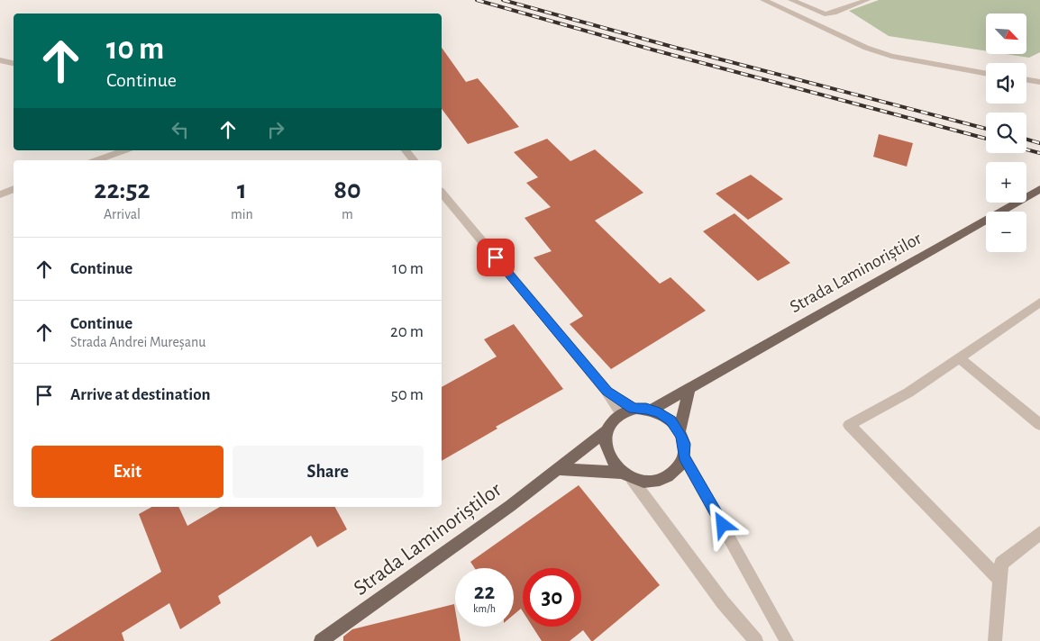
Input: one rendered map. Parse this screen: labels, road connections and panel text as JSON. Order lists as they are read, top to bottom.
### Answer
{
  "streets": {
    "main road": ["Strada Laminoriștilor"]
  },
  "north": "bottom right",
  "page": {
    "map_buttons": ["+", "−"],
    "turn": ["10 m", "Continue"],
    "eta": [
      "22:52",
      "Arrival",
      "1",
      "min",
      "80",
      "m"
    ],
    "list": [
      {
        "name": "Continue",
        "value": "10 m"
      },
      {
        "name": "Continue",
        "note": "Strada Andrei Mureșanu",
        "value": "20 m"
      },
      {
        "name": "Arrive at destination",
        "value": "50 m"
      }
    ],
    "buttons": ["Exit", "Share"],
    "speed": "22 km/h",
    "limit": "30"
  }
}
